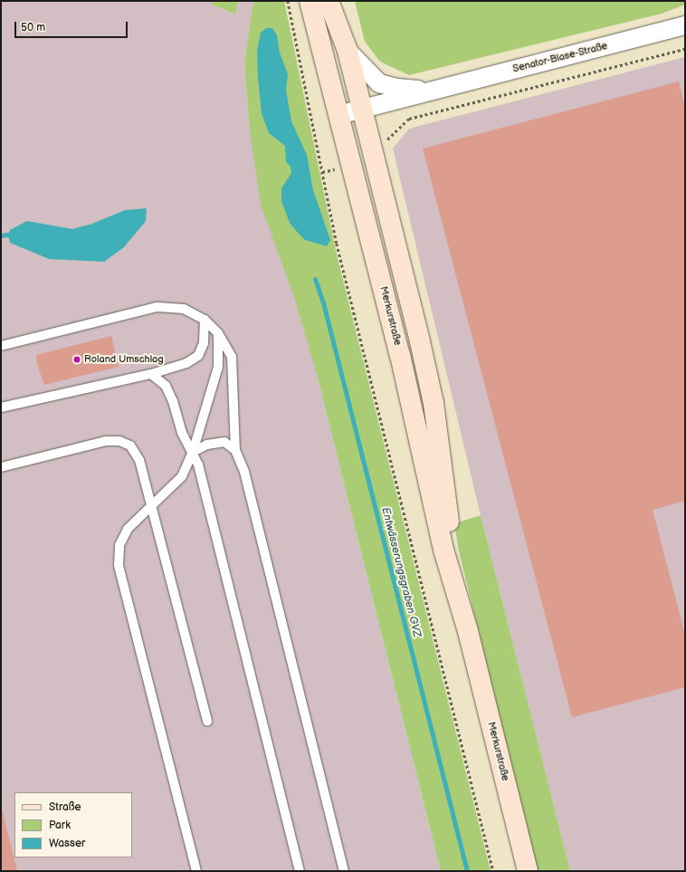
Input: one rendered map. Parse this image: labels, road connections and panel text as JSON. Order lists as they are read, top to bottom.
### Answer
{
  "streets": {
    "street": ["Senator-Blase-Straße", "Merkurstraße"]
  },
  "crossings": [
    ["Senator-Blase-Straße", "Merkurstraße"]
  ],
  "water": ["Entwässerungsgraben GVZ"],
  "places": ["Roland Umschlag"],
  "legend": ["Straße", "Park", "Wasser"],
  "scale_bar": "50 m"
}
